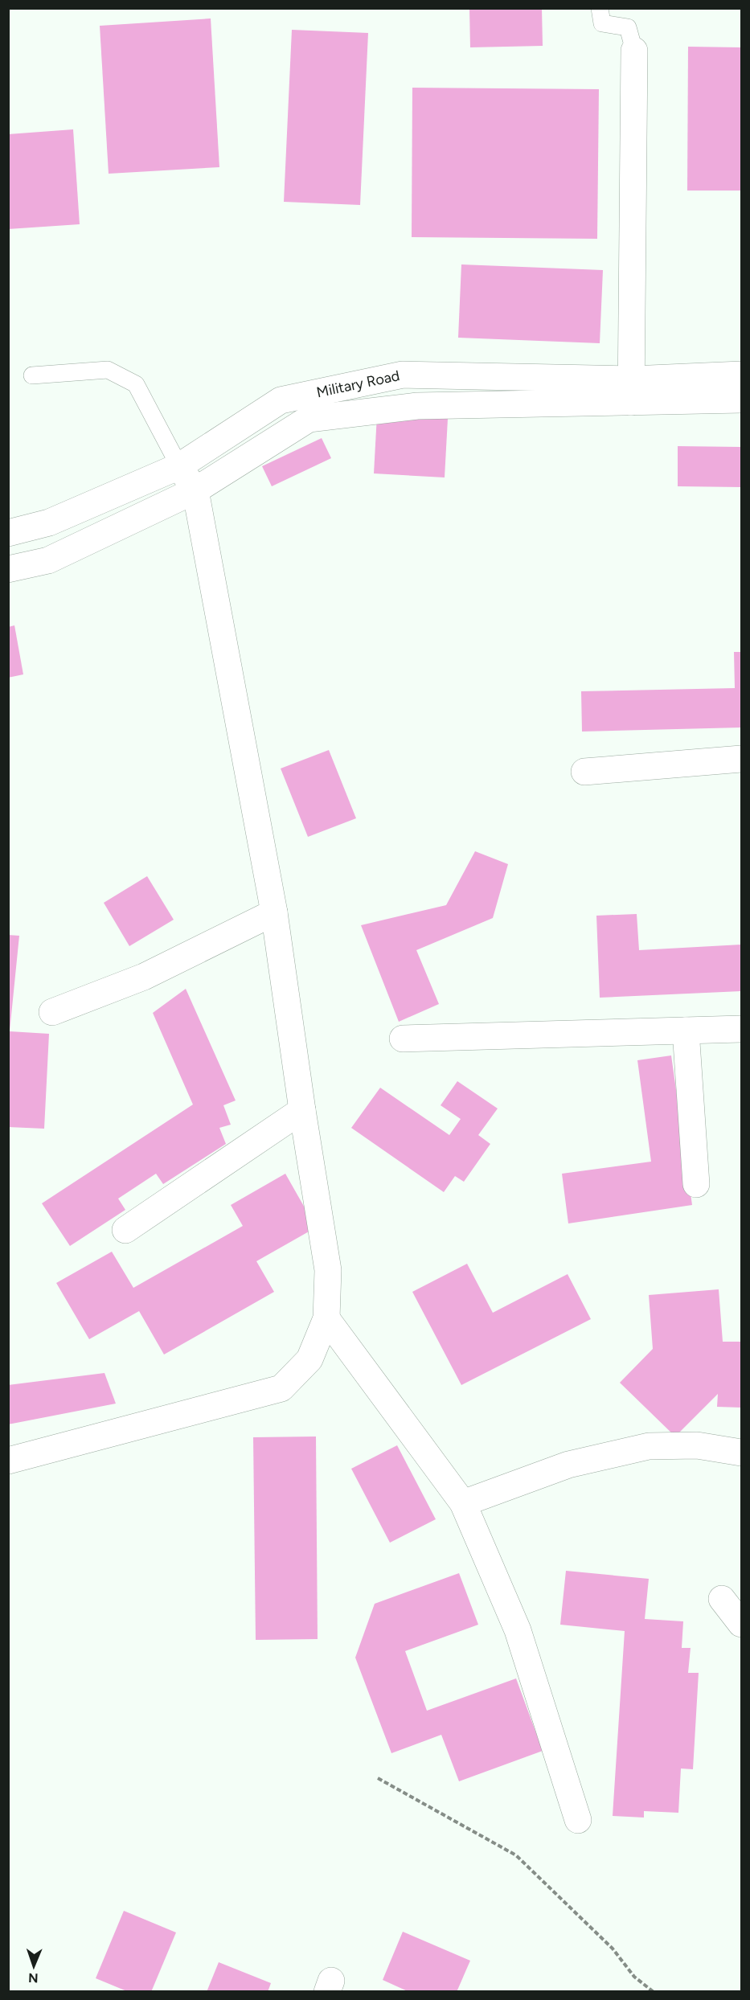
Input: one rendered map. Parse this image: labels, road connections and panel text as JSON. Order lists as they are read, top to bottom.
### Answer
{
  "streets": {
    "street": ["Military Road"]
  },
  "north": "bottom"
}
